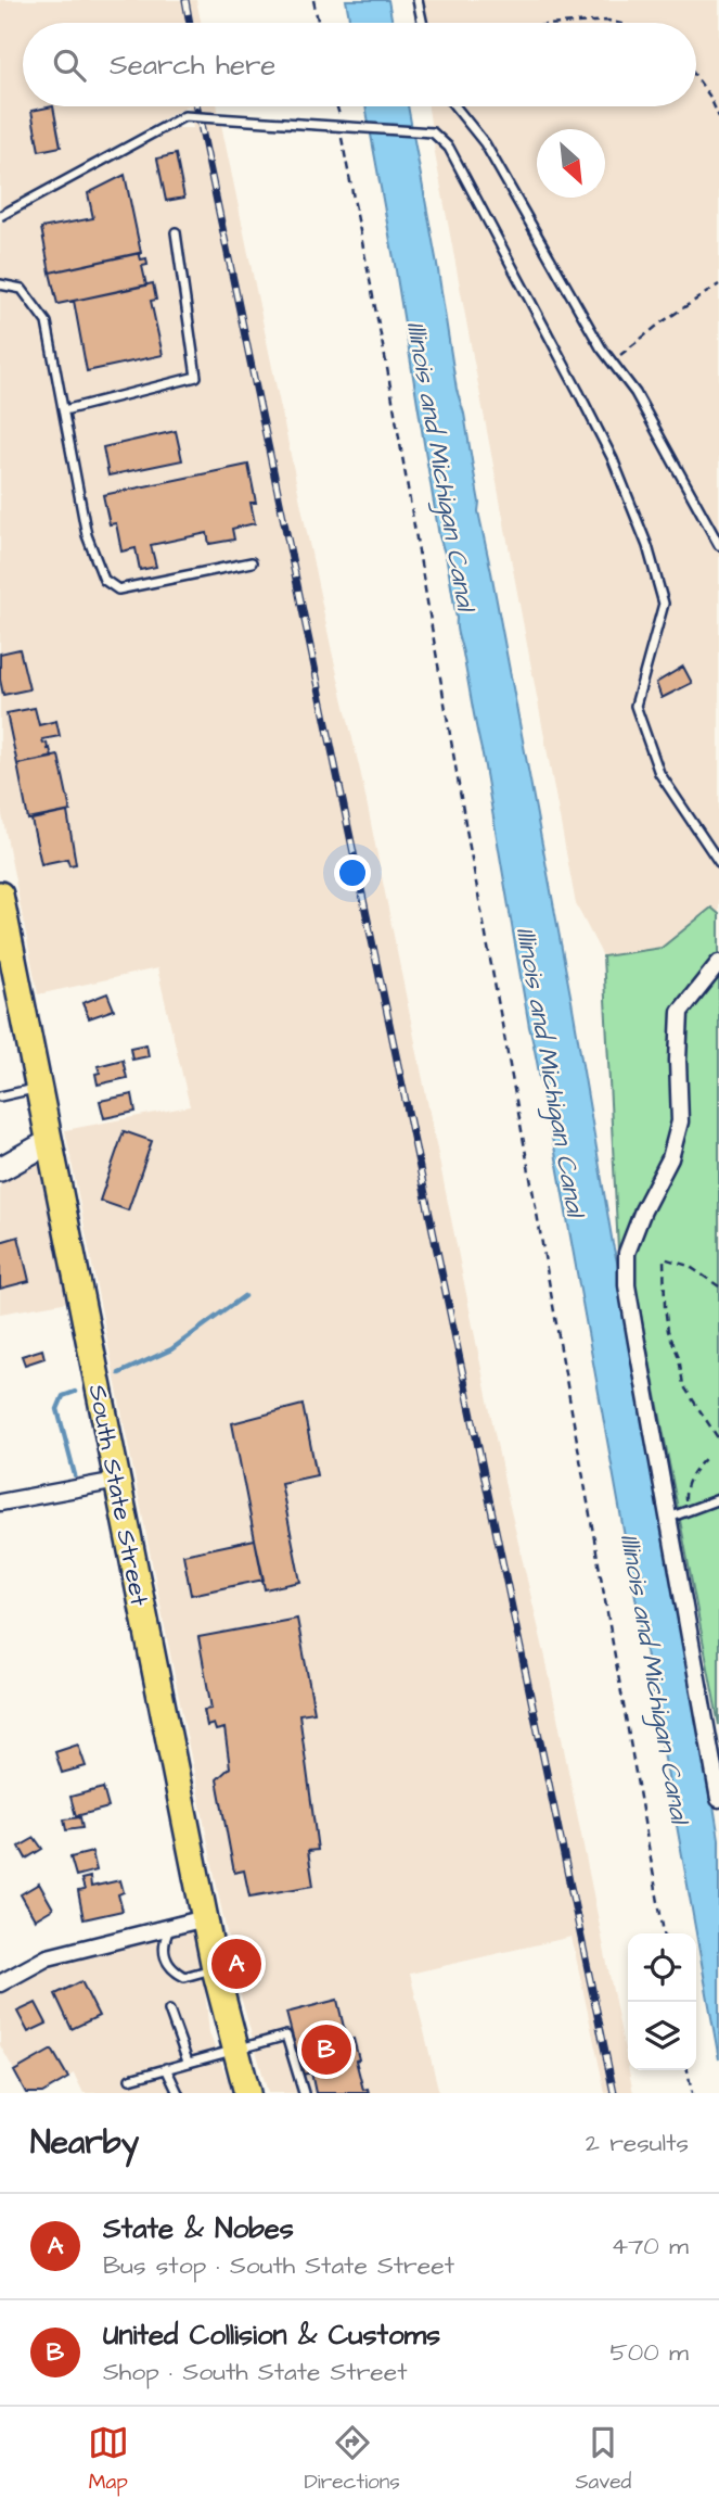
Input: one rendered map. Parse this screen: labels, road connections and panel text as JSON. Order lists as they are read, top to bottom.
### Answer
{
  "streets": {
    "main road": ["South State Street"]
  },
  "water": ["Illinois and Michigan Canal"],
  "north": "bottom right",
  "page": {
    "search": "Search here",
    "pins": ["A", "B"],
    "heading": ["Nearby", "2 results"],
    "list": [
      {
        "mark": "A",
        "name": "State & Nobes",
        "note": "Bus stop · South State Street",
        "value": "470 m"
      },
      {
        "mark": "B",
        "name": "United Collision & Customs",
        "note": "Shop · South State Street",
        "value": "500 m"
      }
    ],
    "nav": ["Map", "Directions", "Saved"]
  }
}
